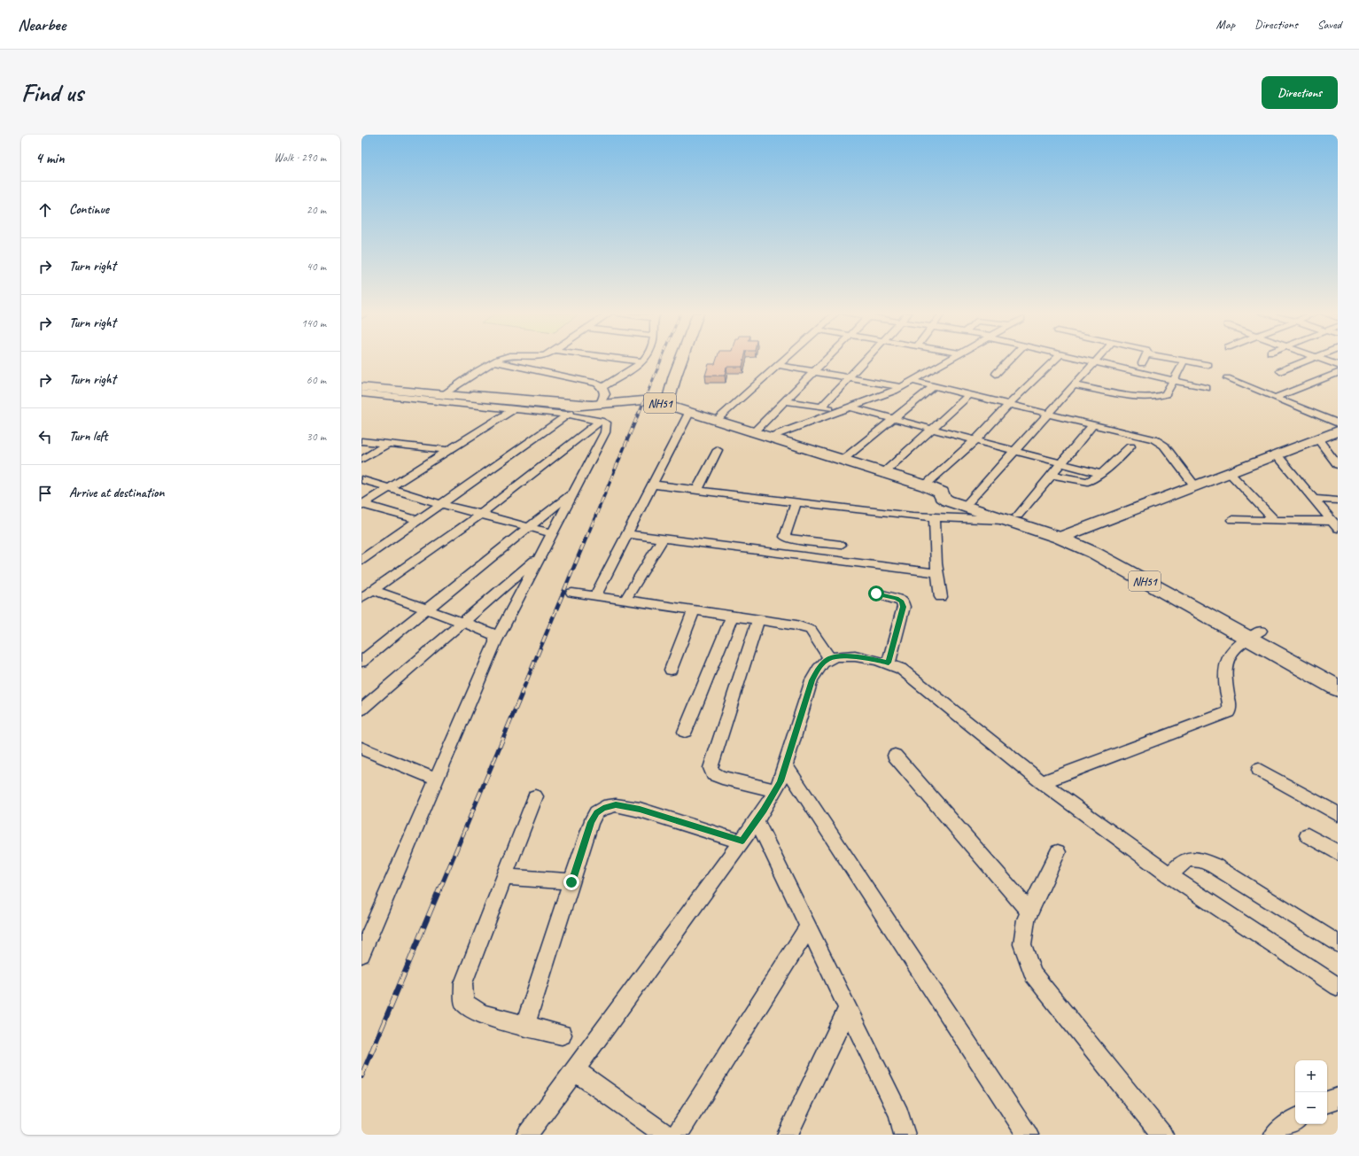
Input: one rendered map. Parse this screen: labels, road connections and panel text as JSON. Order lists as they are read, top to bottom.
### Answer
{
  "streets": {
    "highway": ["NH51"]
  },
  "page": {
    "header": "Nearbee",
    "nav": ["Map", "Directions", "Saved"],
    "buttons": "Directions",
    "title": "Find us",
    "heading": ["4 min", "Walk · 290 m"],
    "list": [
      ["Continue", "20 m"],
      ["Turn right", "40 m"],
      ["Turn right", "140 m"],
      ["Turn right", "60 m"],
      ["Turn left", "30 m"],
      "Arrive at destination"
    ],
    "map_buttons": ["+", "−"]
  }
}
